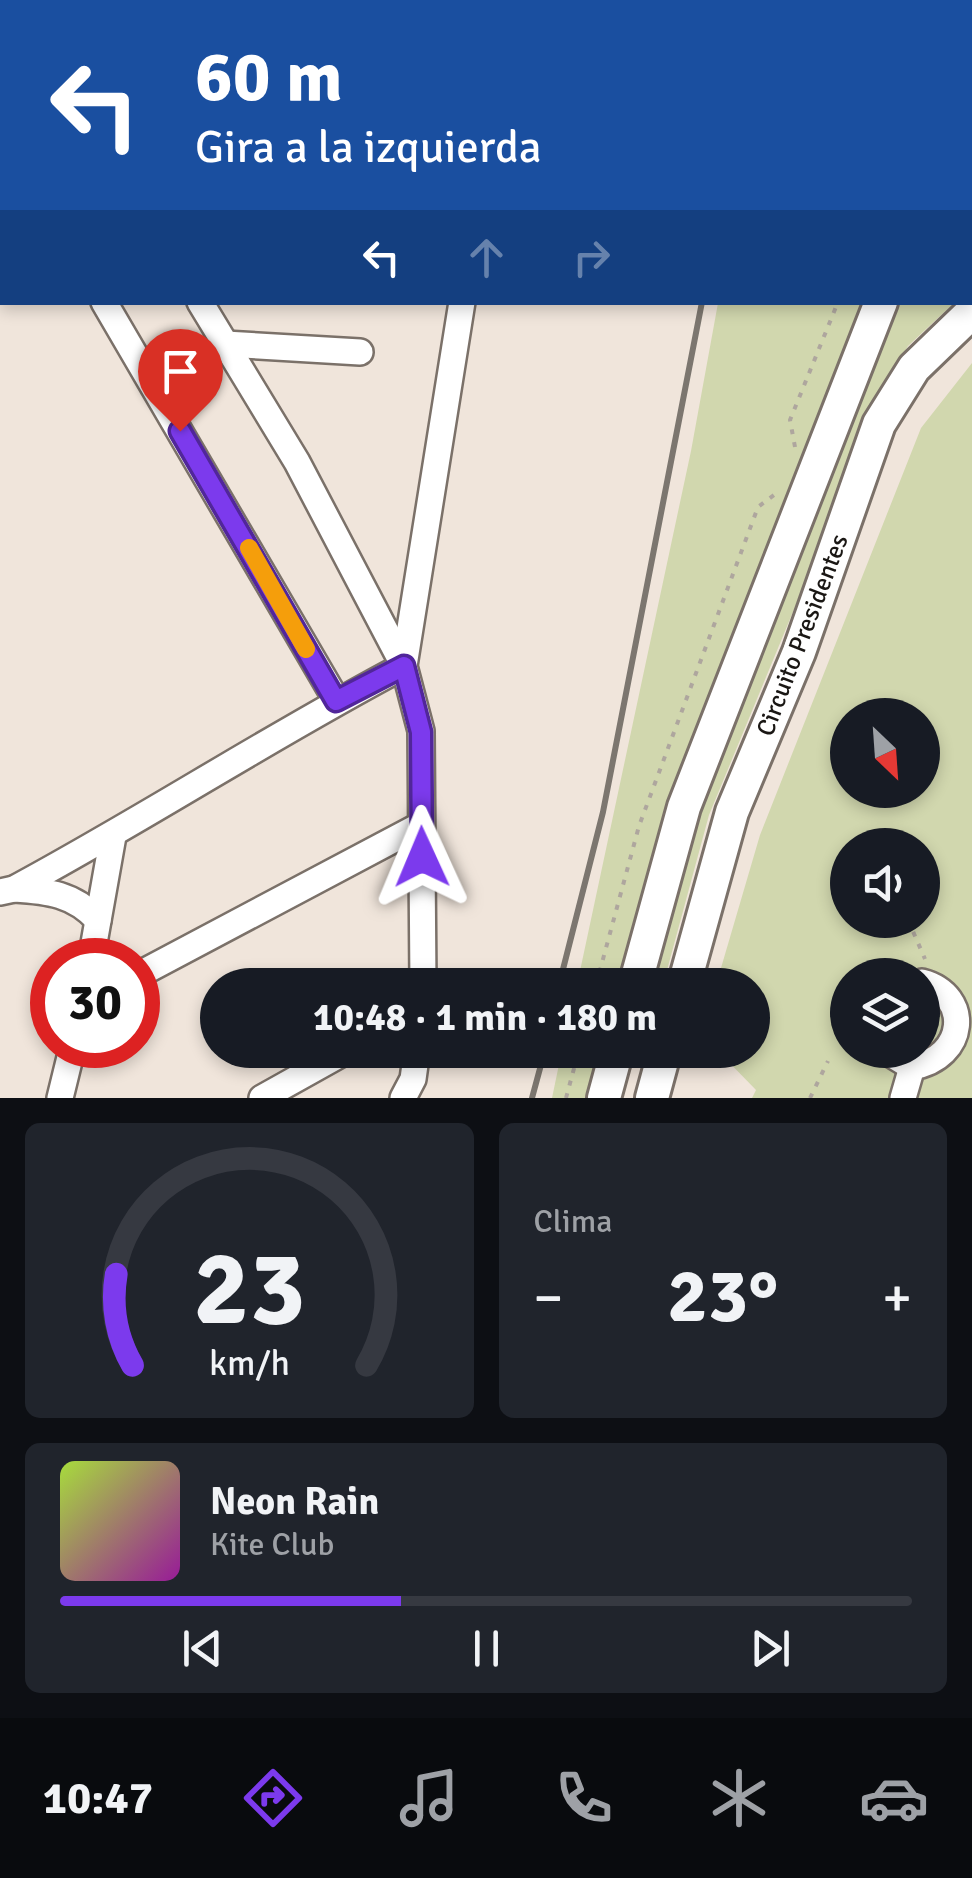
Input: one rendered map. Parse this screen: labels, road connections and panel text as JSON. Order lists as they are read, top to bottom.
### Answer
{
  "streets": {
    "main road": ["Circuito Presidentes"]
  },
  "north": "bottom right",
  "page": {
    "turn": ["60 m", "Gira a la izquierda"],
    "limit": "30",
    "trip": "10:48 · 1 min · 180 m",
    "tile": "Clima",
    "heat": ["−", "23°", "+"],
    "song": ["Neon Rain", "Kite Club"],
    "tabs": "10:47",
    "gauge": ["23", "km/h"]
  }
}
